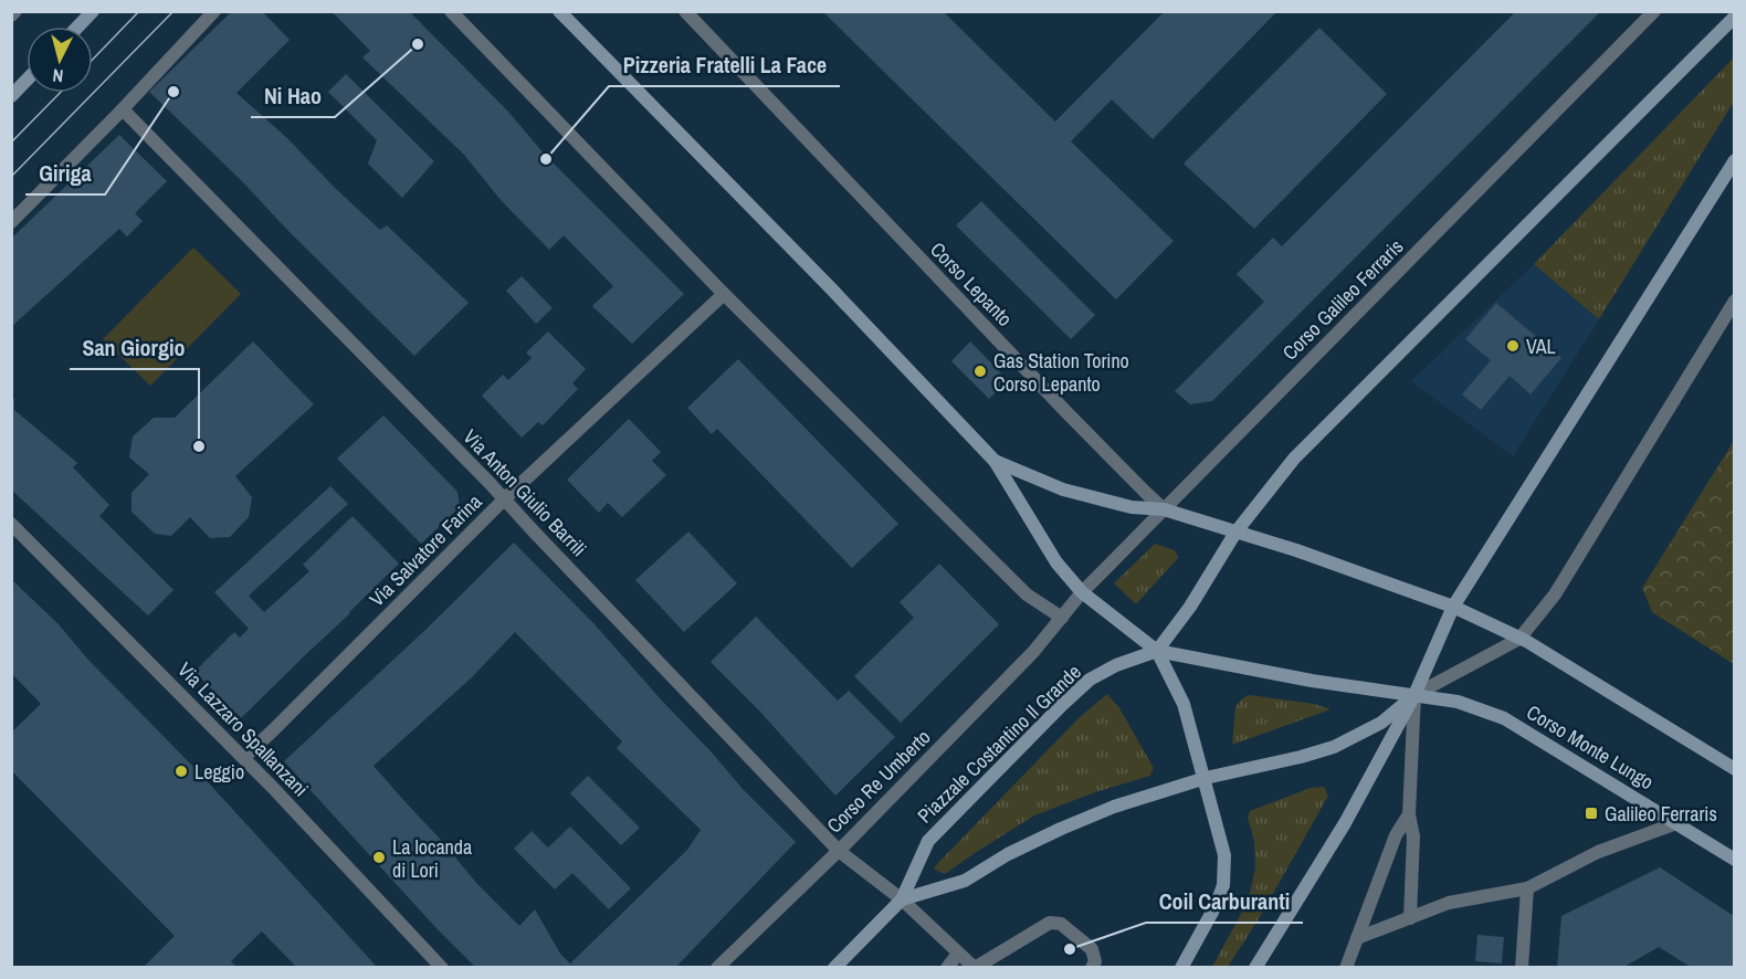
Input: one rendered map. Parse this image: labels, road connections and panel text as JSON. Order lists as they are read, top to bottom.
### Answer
{
  "streets": {
    "main road": ["Piazzale Costantino Il Grande", "Corso Monte Lungo"],
    "street": [
      "Corso Lepanto",
      "Corso Galileo Ferraris",
      "Via Anton Giulio Barrili",
      "Via Salvatore Farina",
      "Via Lazzaro Spallanzani",
      "Corso Re Umberto"
    ]
  },
  "crossings": [
    ["Corso Lepanto", "Corso Galileo Ferraris"],
    ["Corso Galileo Ferraris", "Corso Re Umberto"],
    ["Via Anton Giulio Barrili", "Via Salvatore Farina"],
    ["Via Anton Giulio Barrili", "Piazzale Costantino Il Grande"],
    ["Via Anton Giulio Barrili", "Corso Re Umberto"],
    ["Via Salvatore Farina", "Via Lazzaro Spallanzani"]
  ],
  "places": {
    "other": [
      "Ni Hao",
      "Giriga",
      "Pizzeria Fratelli La Face",
      "VAL",
      "Gas Station Torino Corso Lepanto",
      "San Giorgio",
      "Leggio",
      "La locanda di Lori",
      "Coil Carburanti"
    ],
    "transit": ["Galileo Ferraris"]
  },
  "north": "bottom"
}
